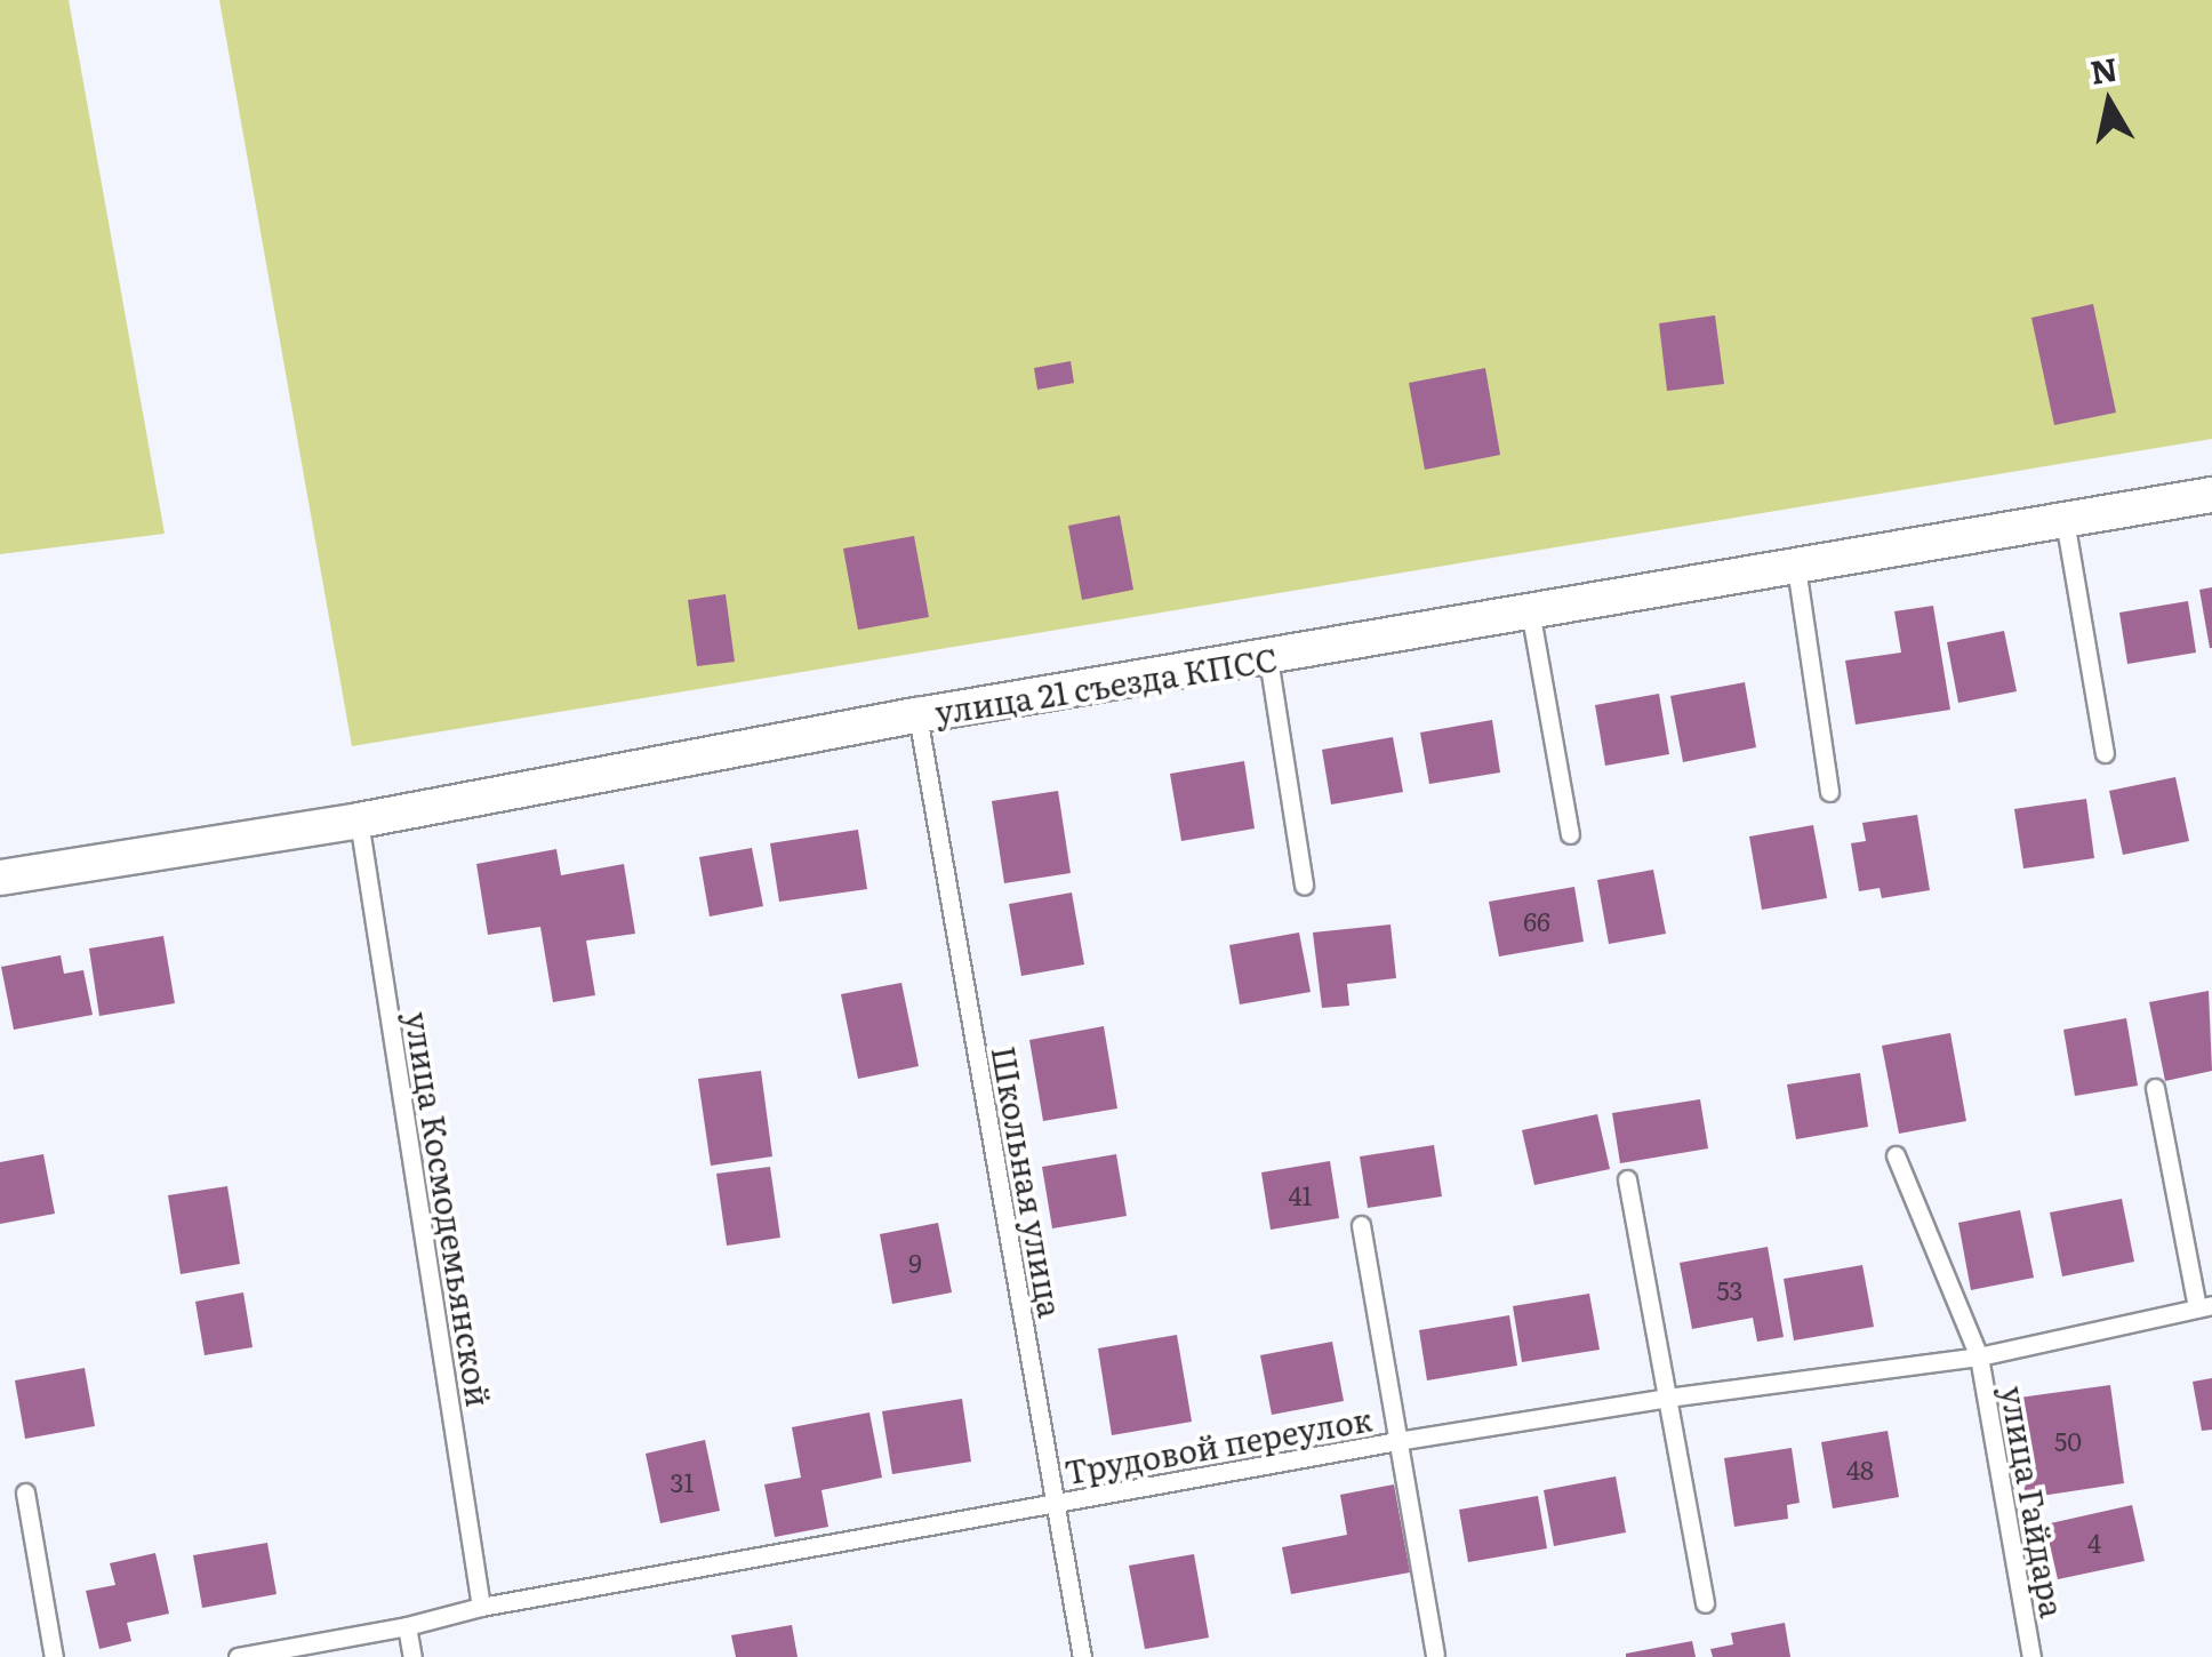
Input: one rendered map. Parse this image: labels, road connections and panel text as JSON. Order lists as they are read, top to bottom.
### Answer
{
  "streets": {
    "street": ["улица 21 съезда КПСС"],
    "lane": [
      "Школьная улица",
      "улица Космодемьянской",
      "Трудовой переулок",
      "улица Гайдара"
    ]
  },
  "crossings": [
    ["улица 21 съезда КПСС", "Школьная улица"],
    ["улица 21 съезда КПСС", "улица Космодемьянской"],
    ["Школьная улица", "Трудовой переулок"],
    ["улица Космодемьянской", "Трудовой переулок"],
    ["Трудовой переулок", "улица Гайдара"]
  ],
  "house_numbers": [
    "66",
    "41",
    "9",
    "53",
    "50",
    "48",
    "31",
    "4"
  ],
  "north": "top"
}
